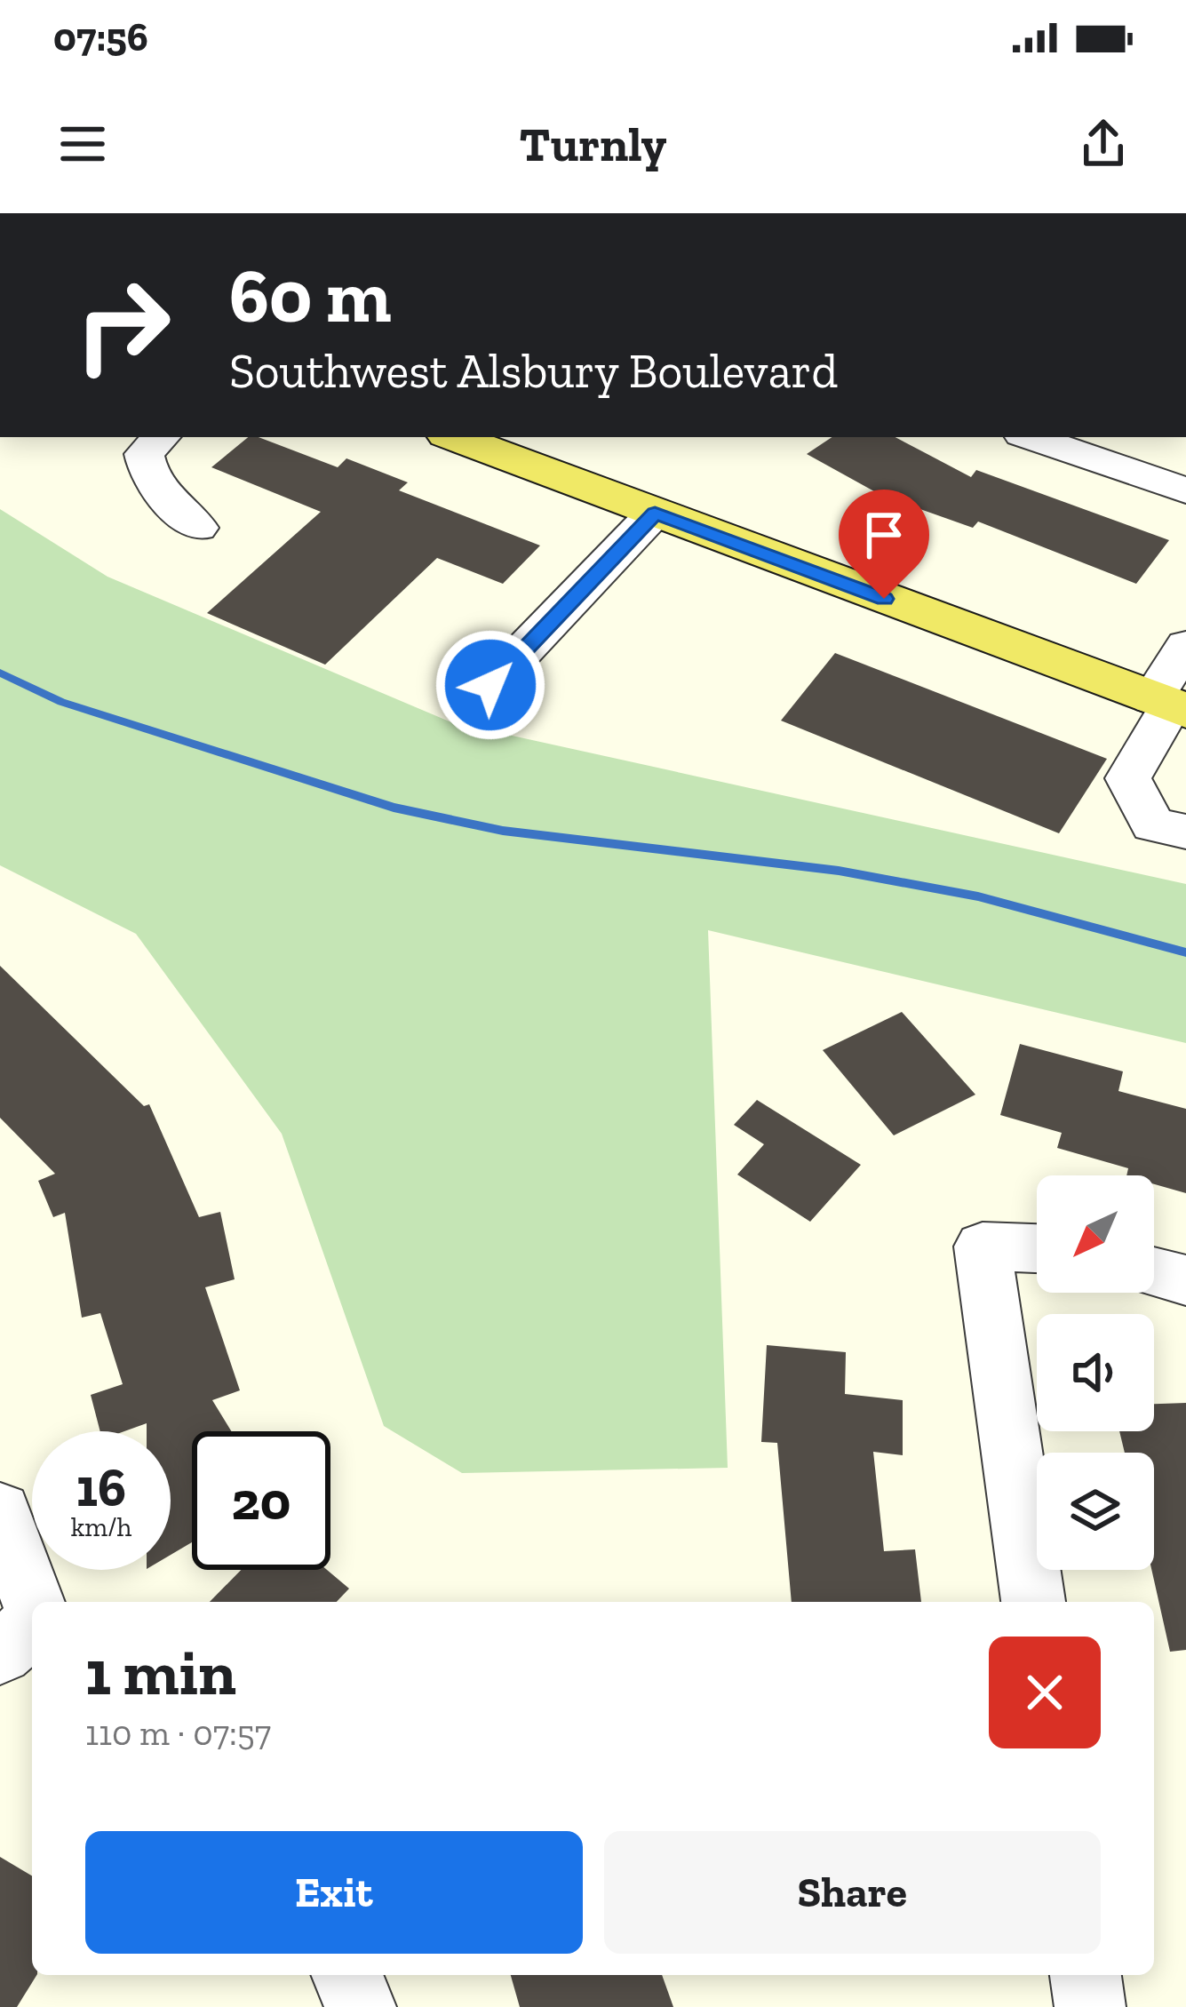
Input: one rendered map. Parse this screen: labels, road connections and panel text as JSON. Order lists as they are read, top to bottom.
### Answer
{
  "north": "bottom left",
  "page": {
    "status": "07:56",
    "header": "Turnly",
    "turn": ["60 m", "Southwest Alsbury Boulevard"],
    "speed": "16 km/h",
    "limit": "20",
    "heading": ["1 min", "110 m · 07:57"],
    "buttons": ["Exit", "Share"]
  }
}
